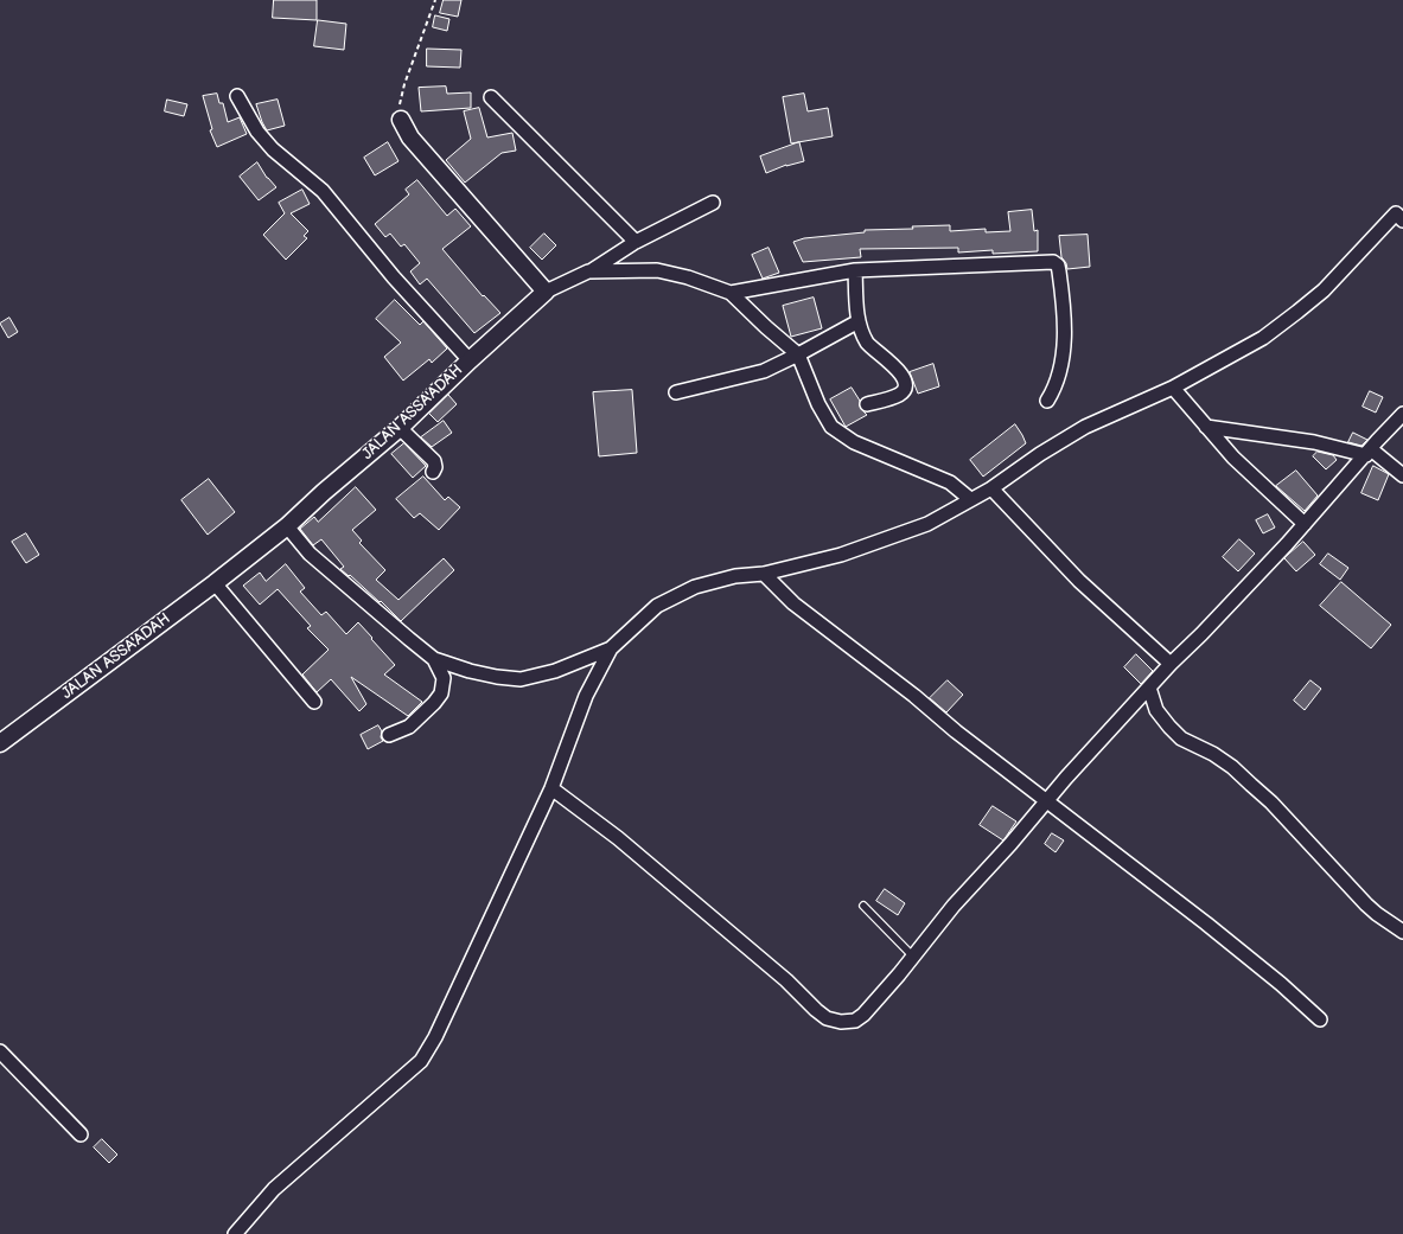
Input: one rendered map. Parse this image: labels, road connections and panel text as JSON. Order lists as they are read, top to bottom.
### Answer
{
  "streets": {
    "street": ["JALAN ASSA'ADAH"]
  }
}
